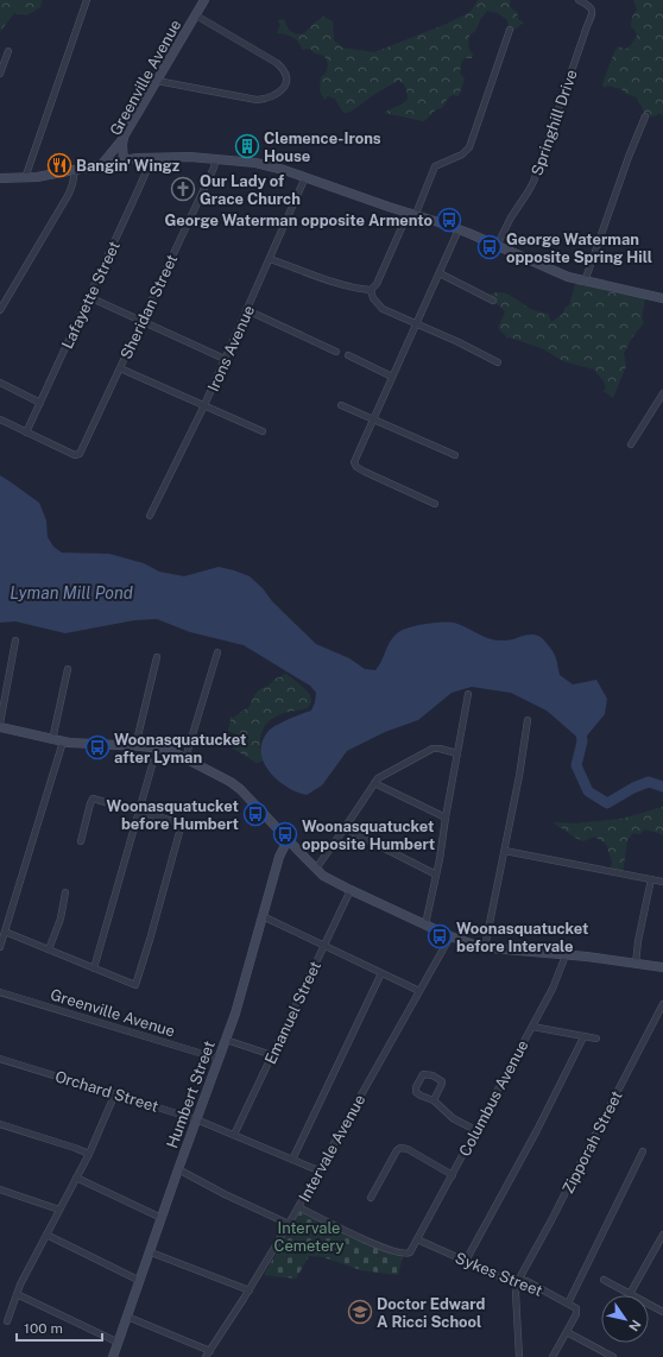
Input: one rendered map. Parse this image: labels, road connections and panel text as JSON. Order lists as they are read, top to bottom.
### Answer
{
  "streets": {
    "street": [
      "Greenville Avenue",
      "Springhill Drive",
      "Lafayette Street",
      "Sheridan Street",
      "Irons Avenue",
      "Emanuel Street",
      "Orchard Street",
      "Humbert Street",
      "Columbus Avenue",
      "Zipporah Street",
      "Intervale Avenue",
      "Sykes Street"
    ]
  },
  "crossings": [
    ["Greenville Avenue", "Humbert Street"],
    ["Lafayette Street", "Sheridan Street"],
    ["Emanuel Street", "Orchard Street"],
    ["Orchard Street", "Humbert Street"],
    ["Orchard Street", "Intervale Avenue"],
    ["Columbus Avenue", "Sykes Street"],
    ["Zipporah Street", "Sykes Street"]
  ],
  "water": ["Lyman Mill Pond"],
  "parks": ["Intervale Cemetery"],
  "places": {
    "building": ["Clemence-Irons House"],
    "restaurant": ["Bangin' Wingz"],
    "church": ["Our Lady of Grace Church"],
    "bus stop": [
      "George Waterman opposite Armento",
      "George Waterman opposite Spring Hill",
      "Woonasquatucket after Lyman",
      "Woonasquatucket before Humbert",
      "Woonasquatucket opposite Humbert",
      "Woonasquatucket before Intervale"
    ],
    "school or university": ["Doctor Edward A Ricci School"]
  },
  "scale_bar": "100 m",
  "north": "bottom right"
}
